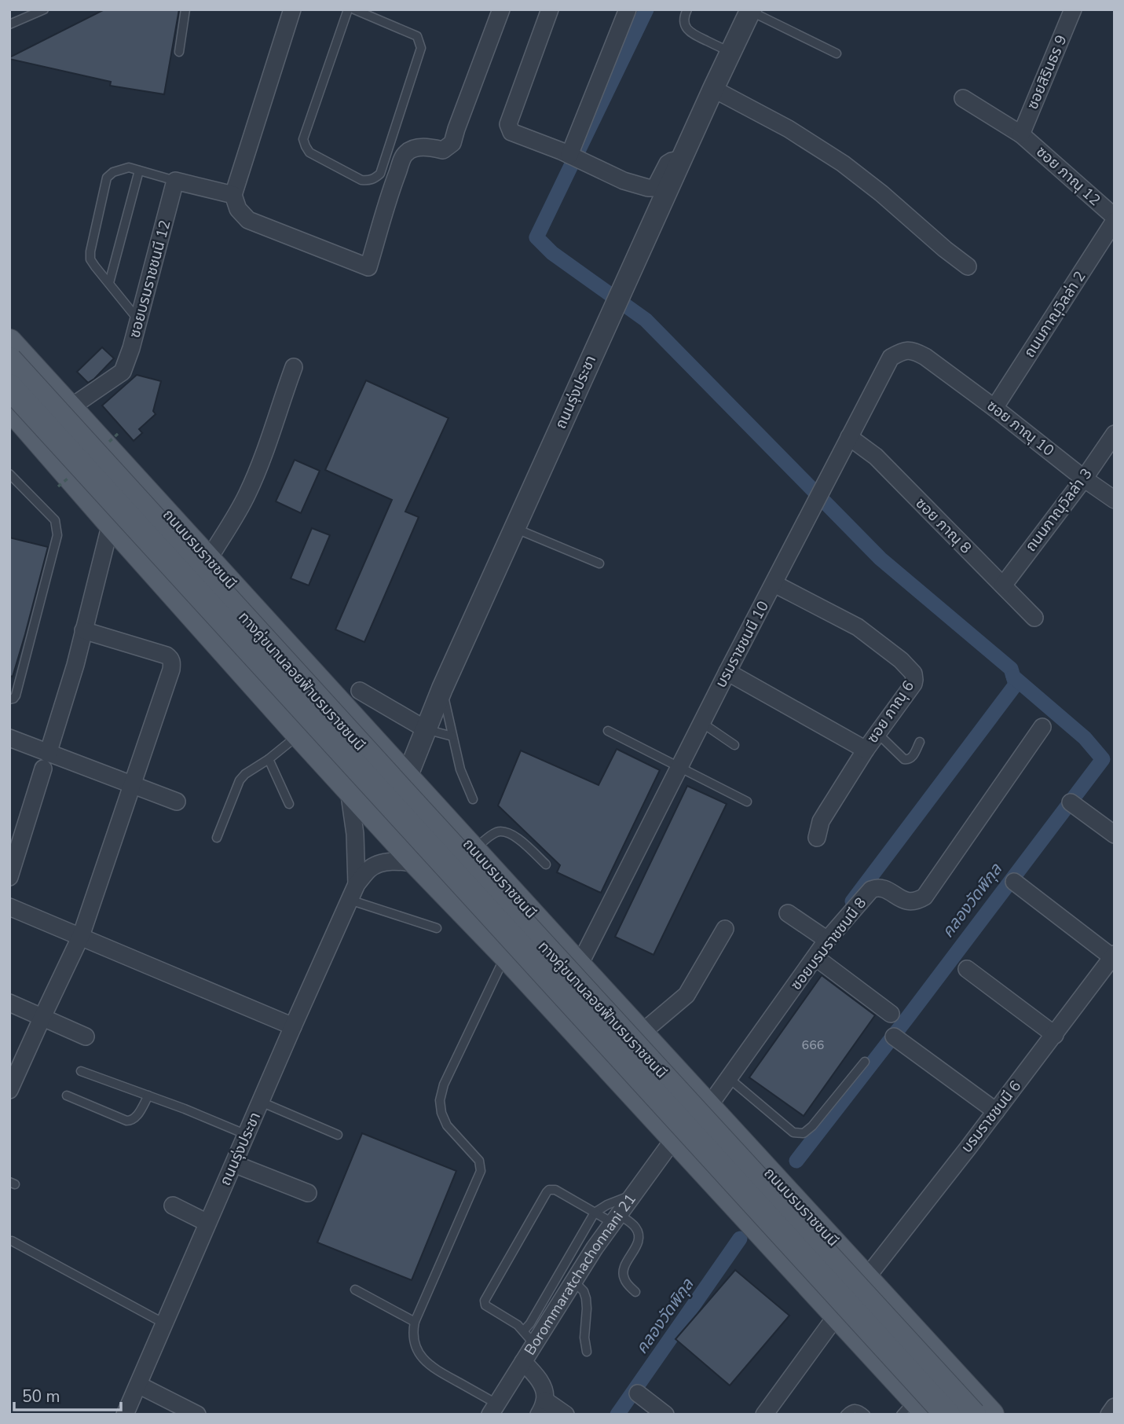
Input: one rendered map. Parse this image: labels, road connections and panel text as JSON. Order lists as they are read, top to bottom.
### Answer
{
  "streets": {
    "main road": ["ถนนบรมราชชนนี", "ทางคู่ขนานลอยฟ้าบรมราชชนนี"],
    "street": [
      "ซอยสิรินธร 9",
      "ซอย ภาณุ 12",
      "ซอยบรมราชชนนี 12",
      "ถนนภาณุวิลล่า 2",
      "ถนนรุ่งประชา",
      "ซอย ภาณุ 10",
      "ถนนภาณุวิลล่า 3",
      "ซอย ภาณุ 8",
      "บรมราชชนนี 10",
      "ซอย ภาณุ 6",
      "ซอยบรมราชชนนี 8",
      "บรมราชชนนี 6",
      "Borommaratchachonnani 21"
    ]
  },
  "crossings": [
    ["ซอยสิรินธร 9", "ซอย ภาณุ 12"],
    ["ซอย ภาณุ 12", "ถนนภาณุวิลล่า 2"],
    ["ซอยบรมราชชนนี 12", "ถนนบรมราชชนนี"],
    ["ถนนภาณุวิลล่า 2", "ซอย ภาณุ 10"],
    ["ถนนรุ่งประชา", "ถนนบรมราชชนนี"],
    ["ซอย ภาณุ 10", "ถนนภาณุวิลล่า 3"],
    ["ซอย ภาณุ 10", "บรมราชชนนี 10"],
    ["ถนนภาณุวิลล่า 3", "ซอย ภาณุ 8"],
    ["ซอย ภาณุ 8", "บรมราชชนนี 10"],
    ["ถนนบรมราชชนนี", "บรมราชชนนี 10"],
    ["ถนนบรมราชชนนี", "ทางคู่ขนานลอยฟ้าบรมราชชนนี"],
    ["ถนนบรมราชชนนี", "ซอยบรมราชชนนี 8"],
    ["ถนนบรมราชชนนี", "บรมราชชนนี 6"],
    ["บรมราชชนนี 10", "ซอย ภาณุ 6"]
  ],
  "water": ["คลองวัดพิกุล"],
  "house_numbers": ["666"],
  "scale_bar": "50 m"
}
